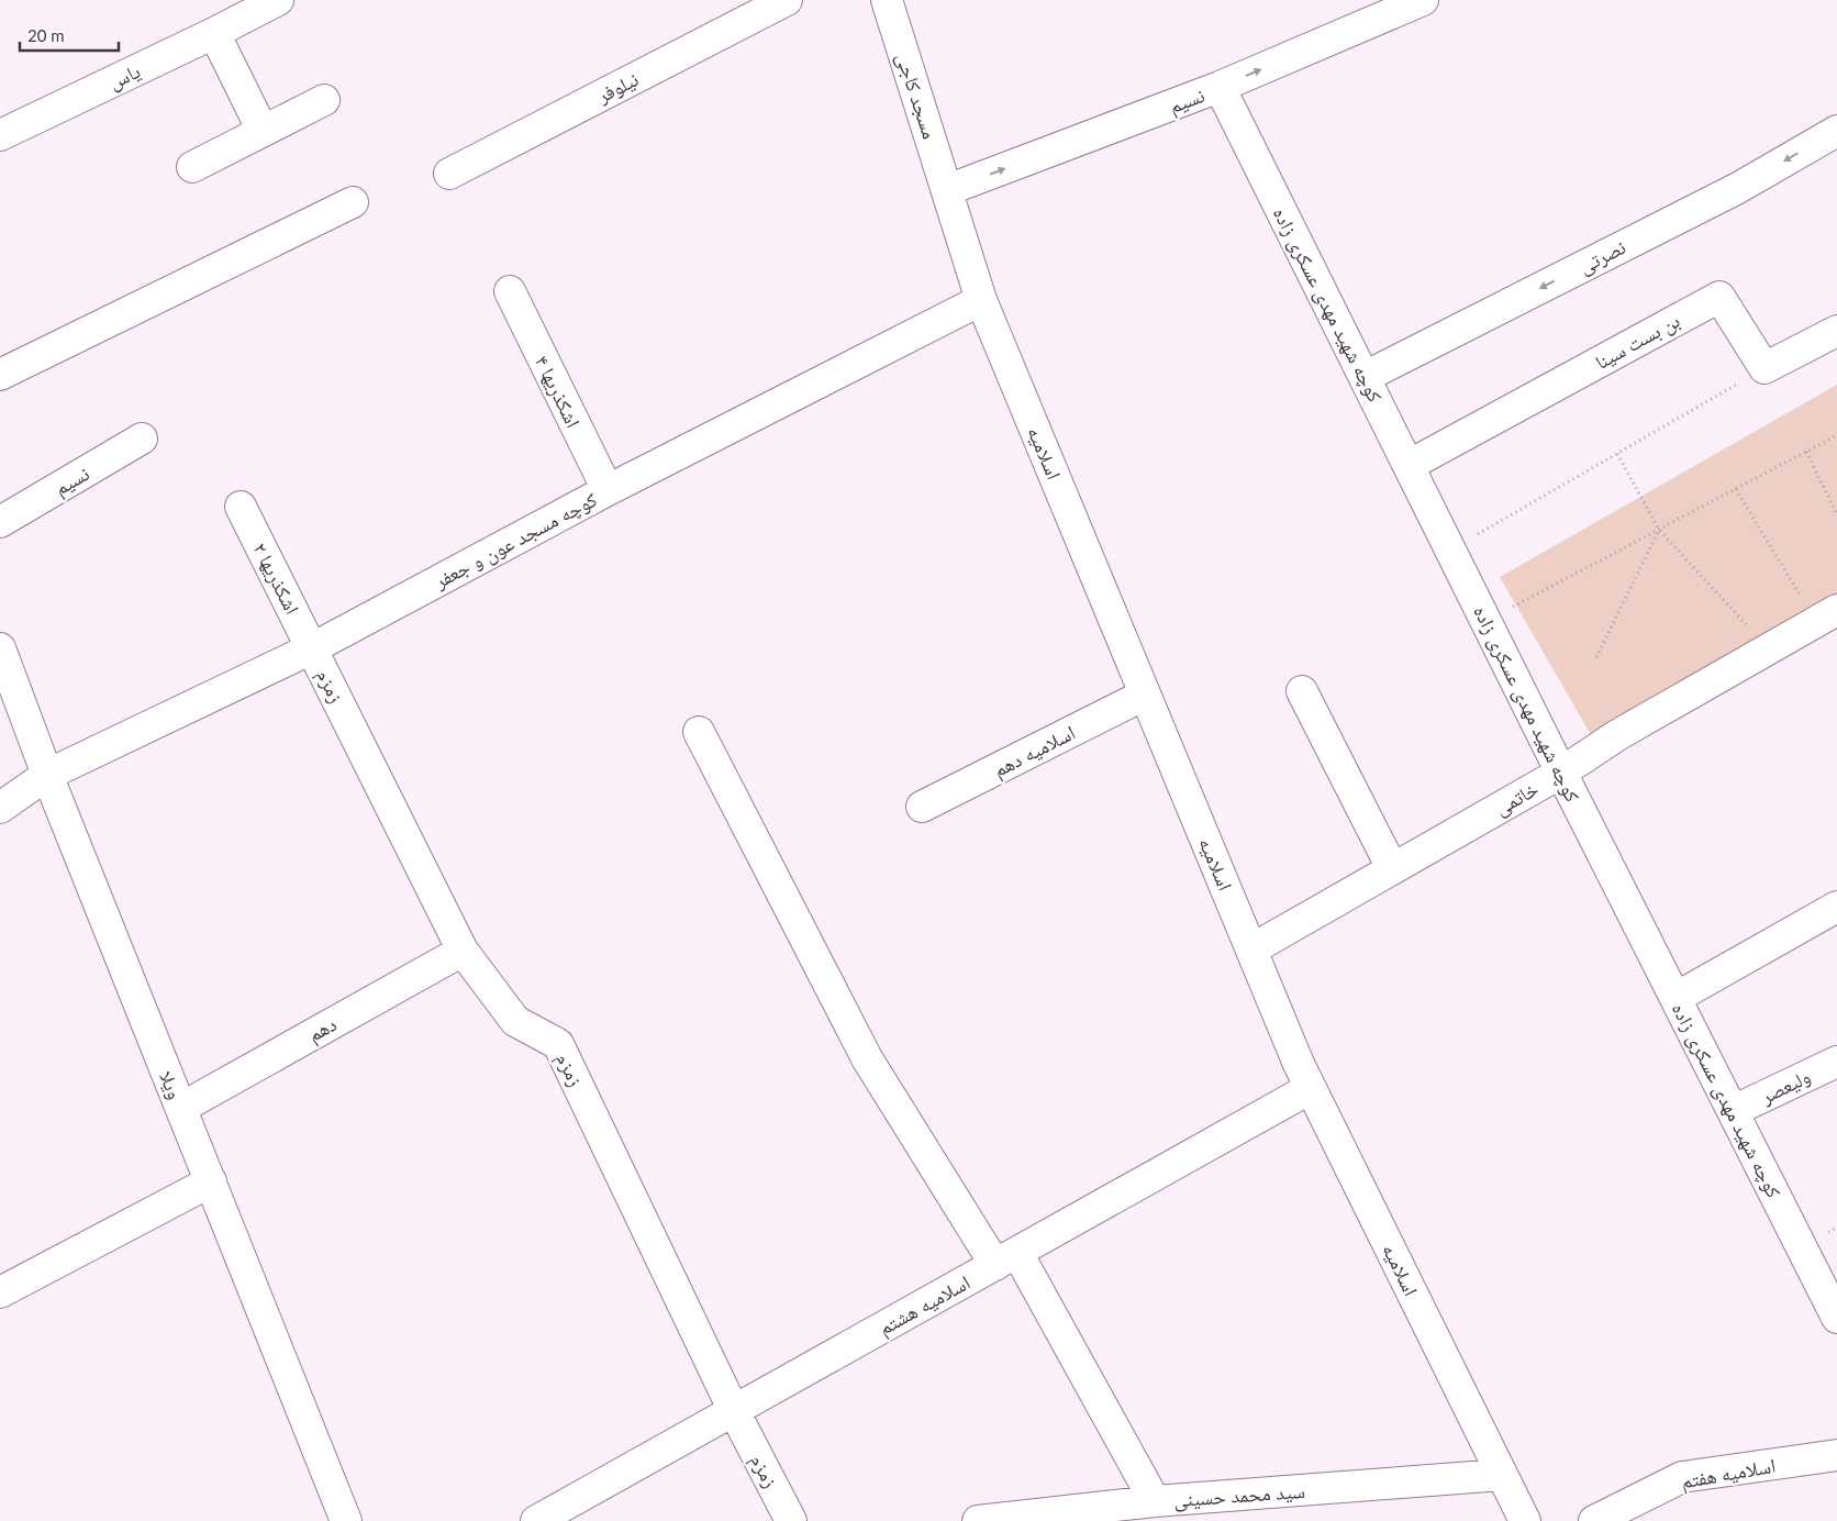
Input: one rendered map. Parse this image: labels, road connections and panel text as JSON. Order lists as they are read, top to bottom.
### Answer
{
  "streets": {
    "street": [
      "یاس",
      "نیلوفر",
      "مسجد کاجی",
      "نسیم",
      "نصرتی",
      "کوچه شهید مهدی عسکری زاده",
      "بن بست سینا",
      "اشکذریها ۴",
      "اسلامیه",
      "کوچه مسجد عون و جعفر",
      "اشکذریها ۲",
      "زمزم",
      "اسلامیه دهم",
      "خاتمی",
      "دهم",
      "ویلا",
      "ولیعصر",
      "اسلامیه هشتم",
      "اسلامیه هفتم",
      "سید محمد حسینی"
    ]
  },
  "crossings": [
    ["مسجد کاجی", "نسیم"],
    ["مسجد کاجی", "اسلامیه"],
    ["نسیم", "کوچه شهید مهدی عسکری زاده"],
    ["نسیم", "اسلامیه"],
    ["نصرتی", "کوچه شهید مهدی عسکری زاده"],
    ["کوچه شهید مهدی عسکری زاده", "بن بست سینا"],
    ["کوچه شهید مهدی عسکری زاده", "خاتمی"],
    ["کوچه شهید مهدی عسکری زاده", "ولیعصر"],
    ["اشکذریها ۴", "کوچه مسجد عون و جعفر"],
    ["اسلامیه", "کوچه مسجد عون و جعفر"],
    ["اسلامیه", "اسلامیه دهم"],
    ["اسلامیه", "خاتمی"],
    ["اسلامیه", "اسلامیه هشتم"],
    ["اسلامیه", "سید محمد حسینی"],
    ["کوچه مسجد عون و جعفر", "اشکذریها ۲"],
    ["کوچه مسجد عون و جعفر", "زمزم"],
    ["کوچه مسجد عون و جعفر", "ویلا"],
    ["اشکذریها ۲", "زمزم"],
    ["زمزم", "دهم"],
    ["زمزم", "اسلامیه هشتم"],
    ["دهم", "ویلا"]
  ],
  "one_way": ["نسیم", "نصرتی"],
  "scale_bar": "20 m"
}
